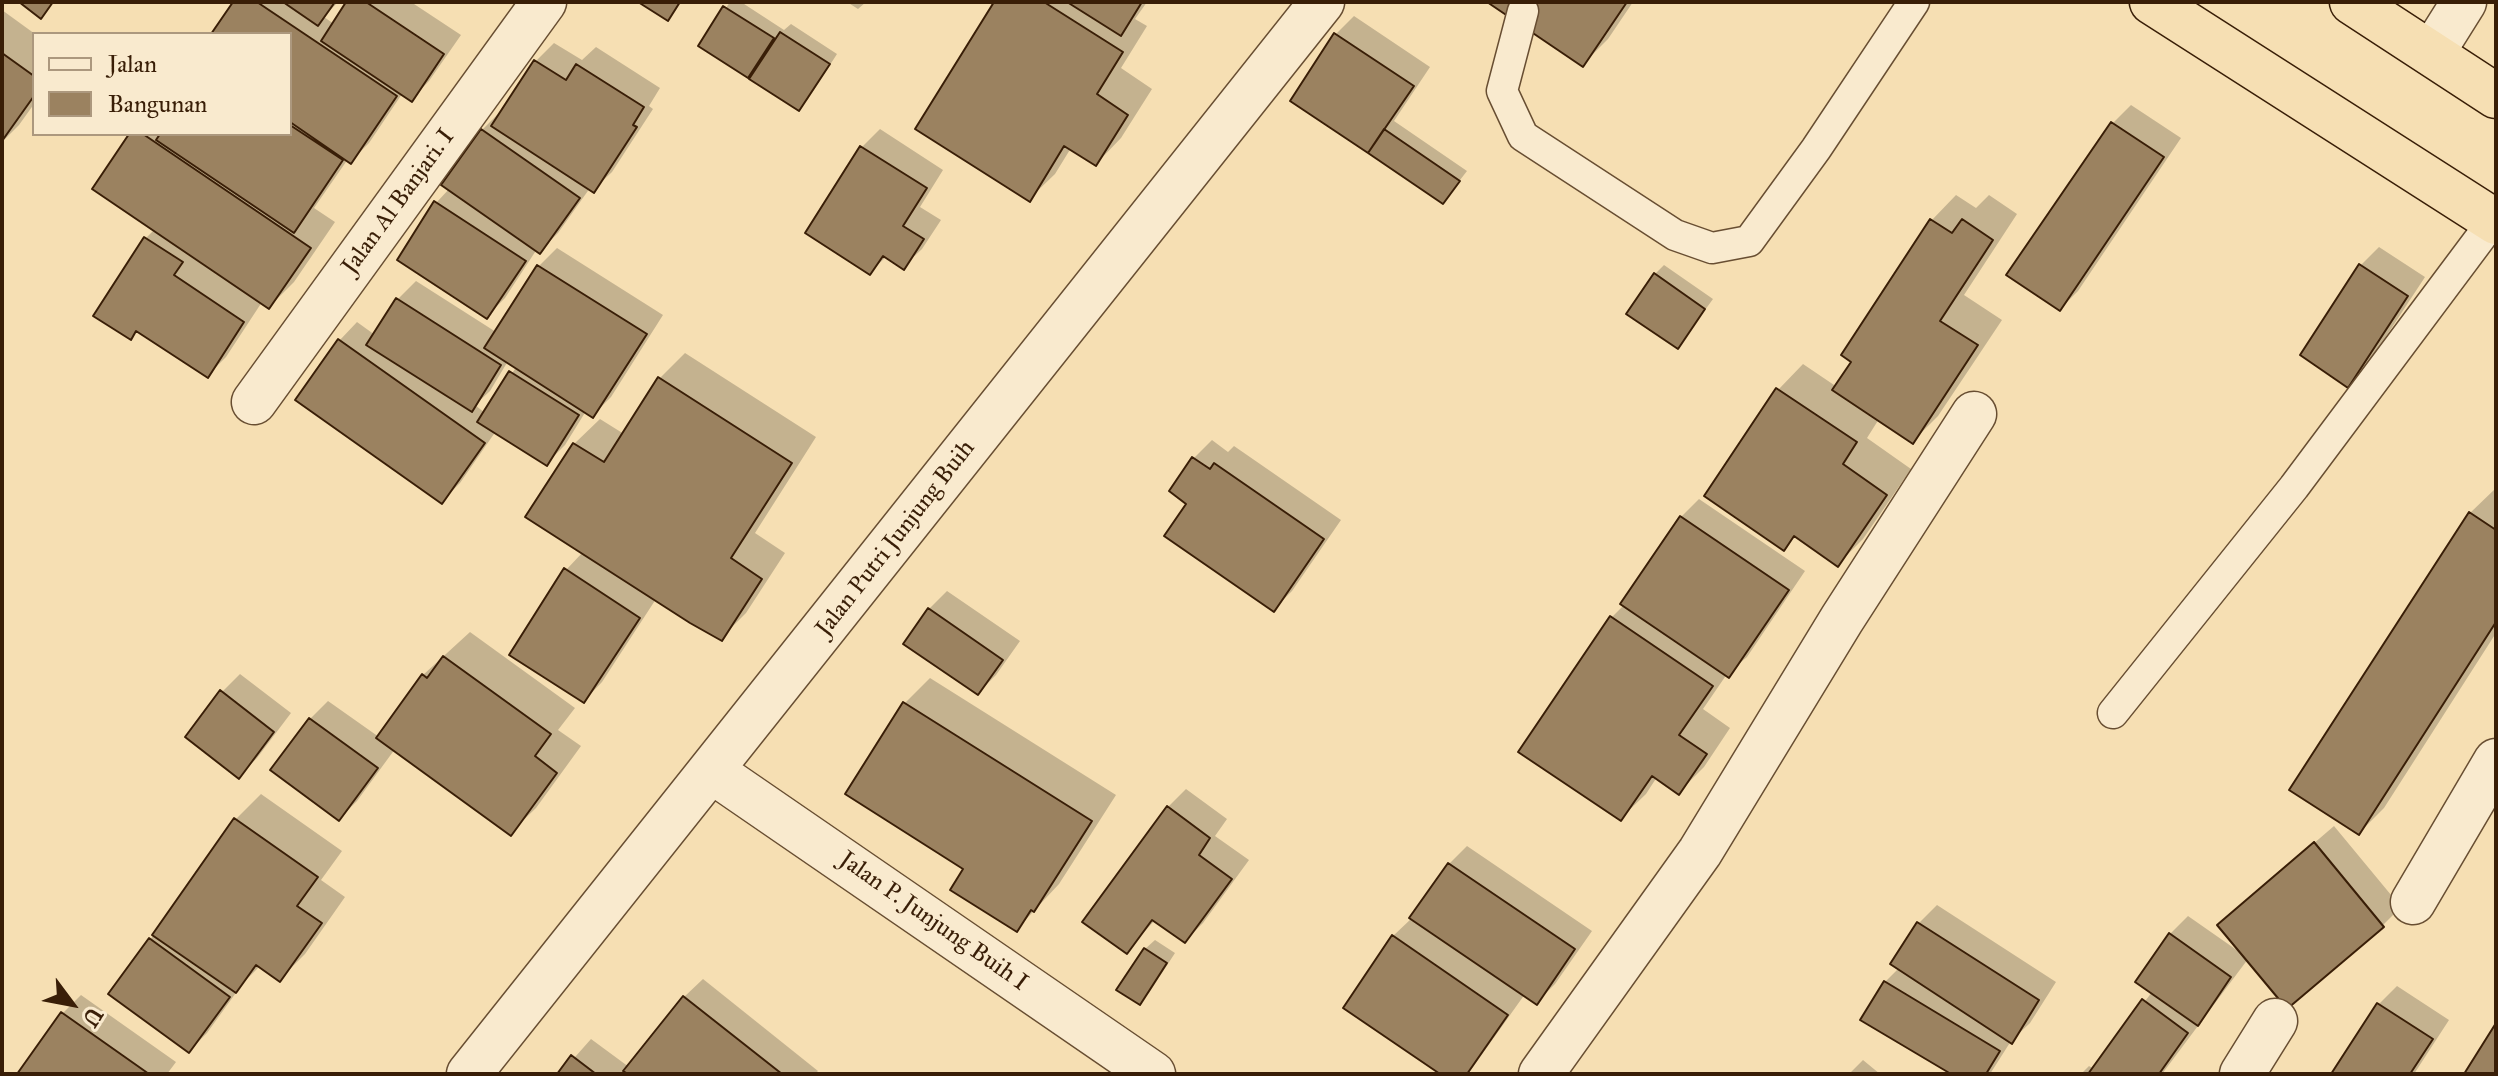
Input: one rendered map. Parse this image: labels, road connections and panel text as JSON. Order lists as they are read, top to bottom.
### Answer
{
  "streets": {
    "street": ["Jalan Al Banjari. I", "Jalan Putri Junjung Buih", "Jalan P. Junjung Buih I"]
  },
  "crossings": [
    ["Jalan Putri Junjung Buih", "Jalan P. Junjung Buih I"]
  ],
  "legend": ["Jalan", "Bangunan"],
  "north": "bottom right"
}
